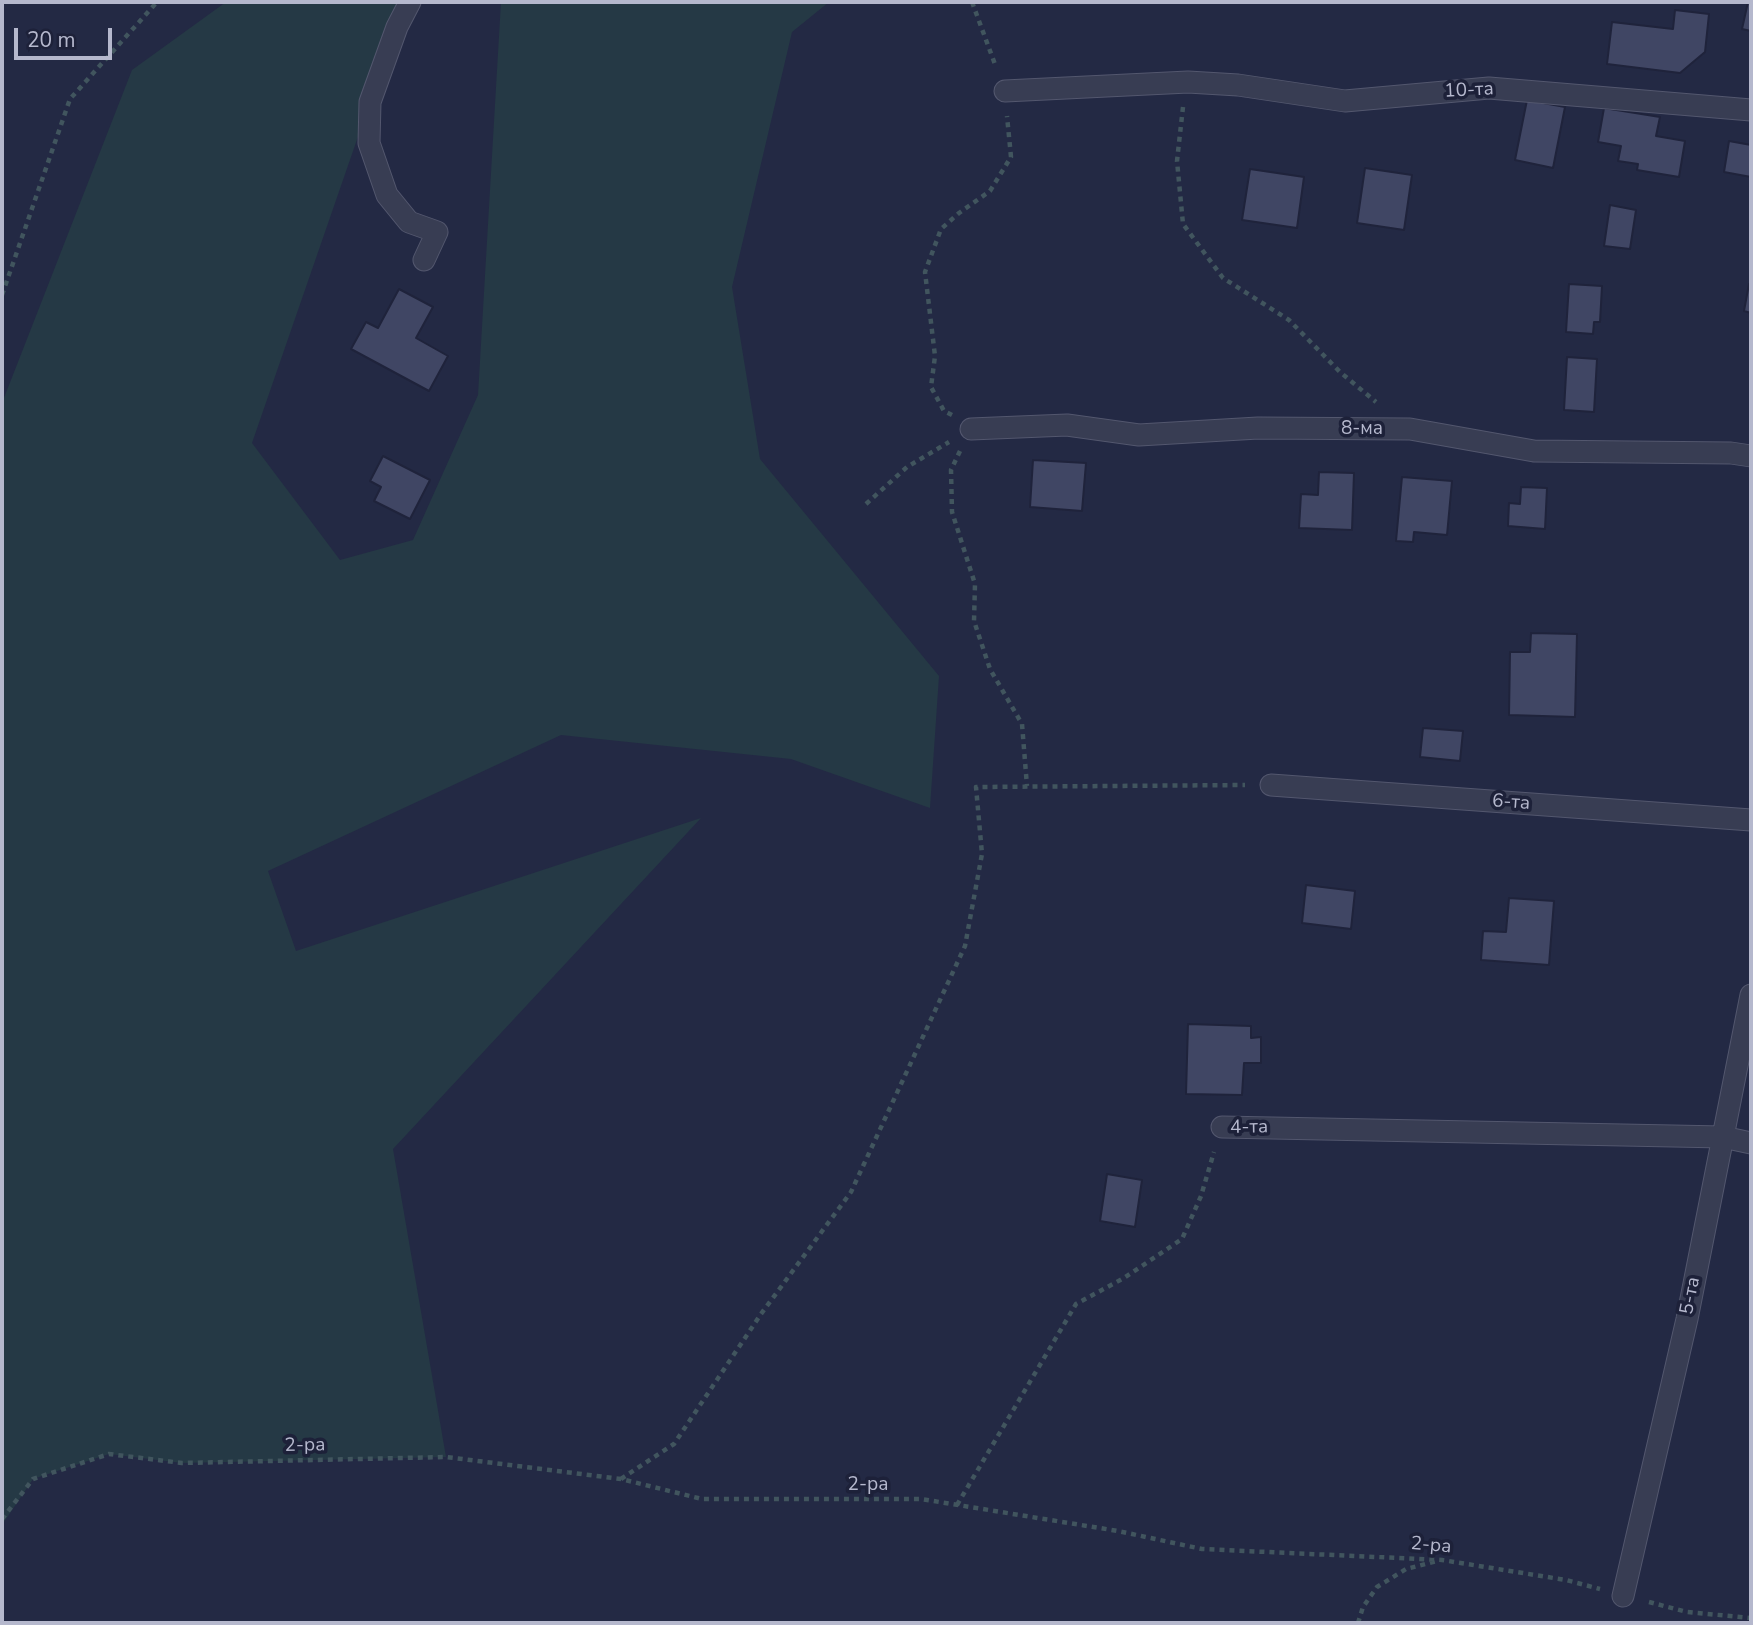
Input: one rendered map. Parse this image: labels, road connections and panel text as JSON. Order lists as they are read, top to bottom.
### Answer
{
  "streets": {
    "street": [
      "10-та",
      "8-ма",
      "6-та",
      "4-та",
      "5-та"
    ],
    "path": ["2-ра"]
  },
  "crossings": [
    ["4-та", "5-та"],
    ["4-та", "2-ра"],
    ["5-та", "2-ра"]
  ],
  "scale_bar": "20 m"
}
